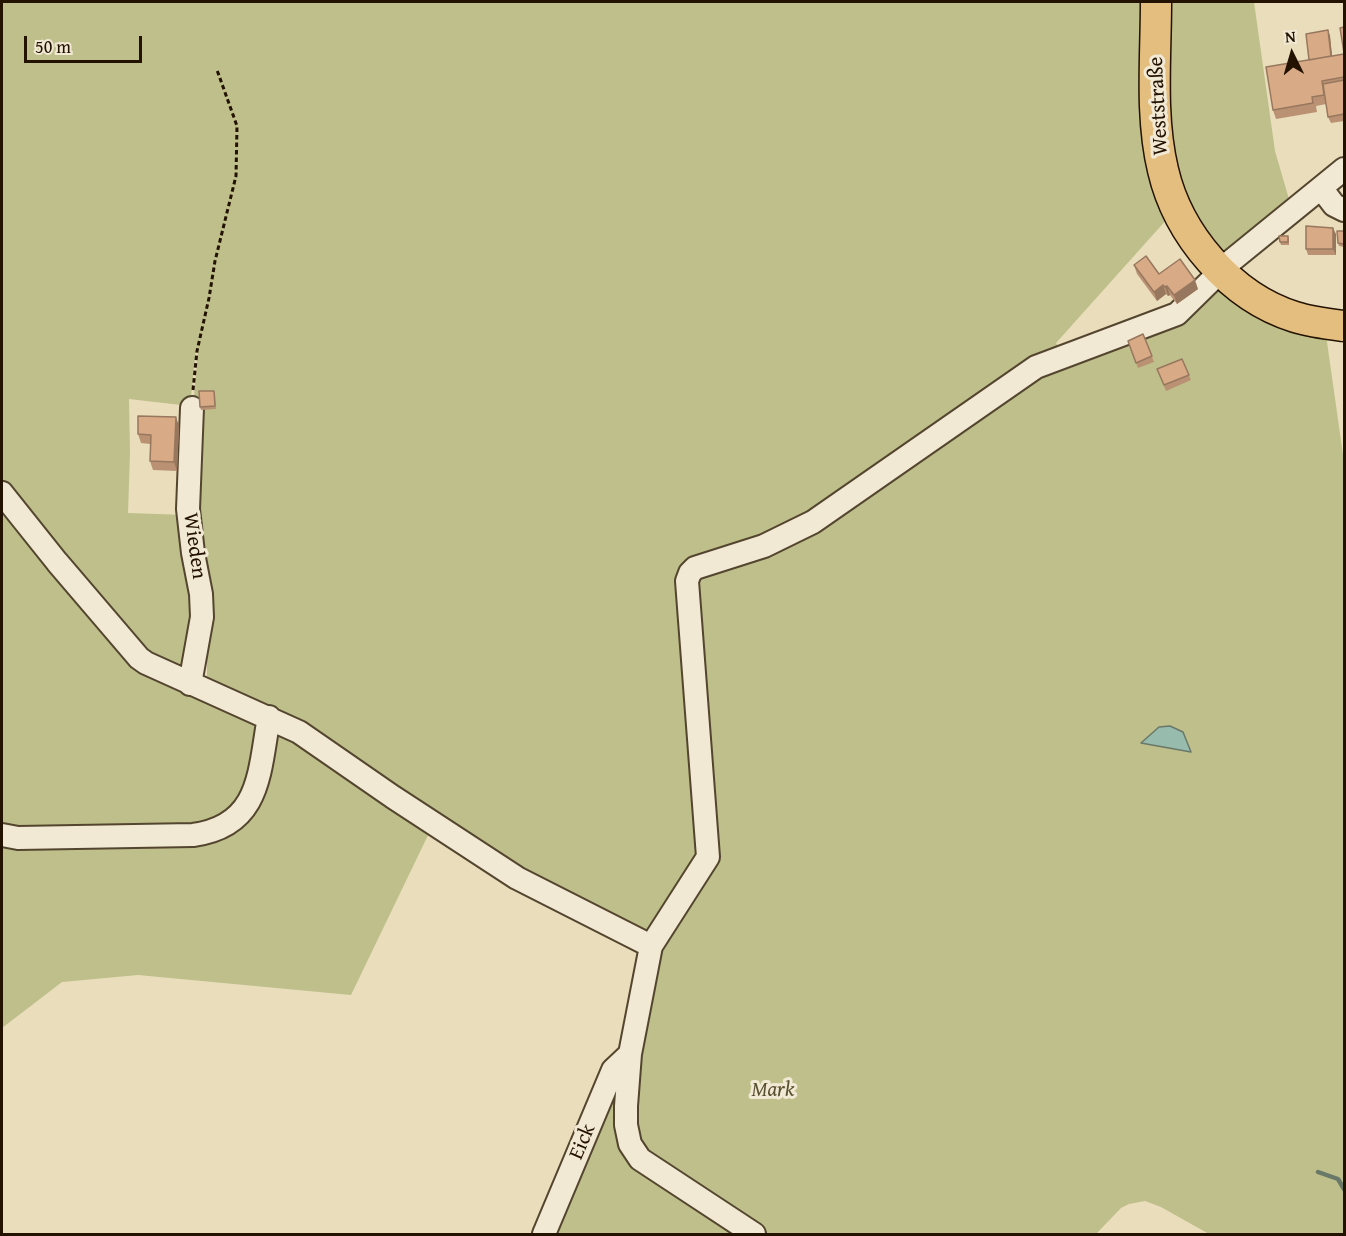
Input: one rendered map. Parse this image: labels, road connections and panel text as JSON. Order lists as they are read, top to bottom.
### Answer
{
  "streets": {
    "main road": ["Weststraße"],
    "street": ["Wieden", "Eick"]
  },
  "parks": ["Mark"],
  "scale_bar": "50 m",
  "north": "top"
}
